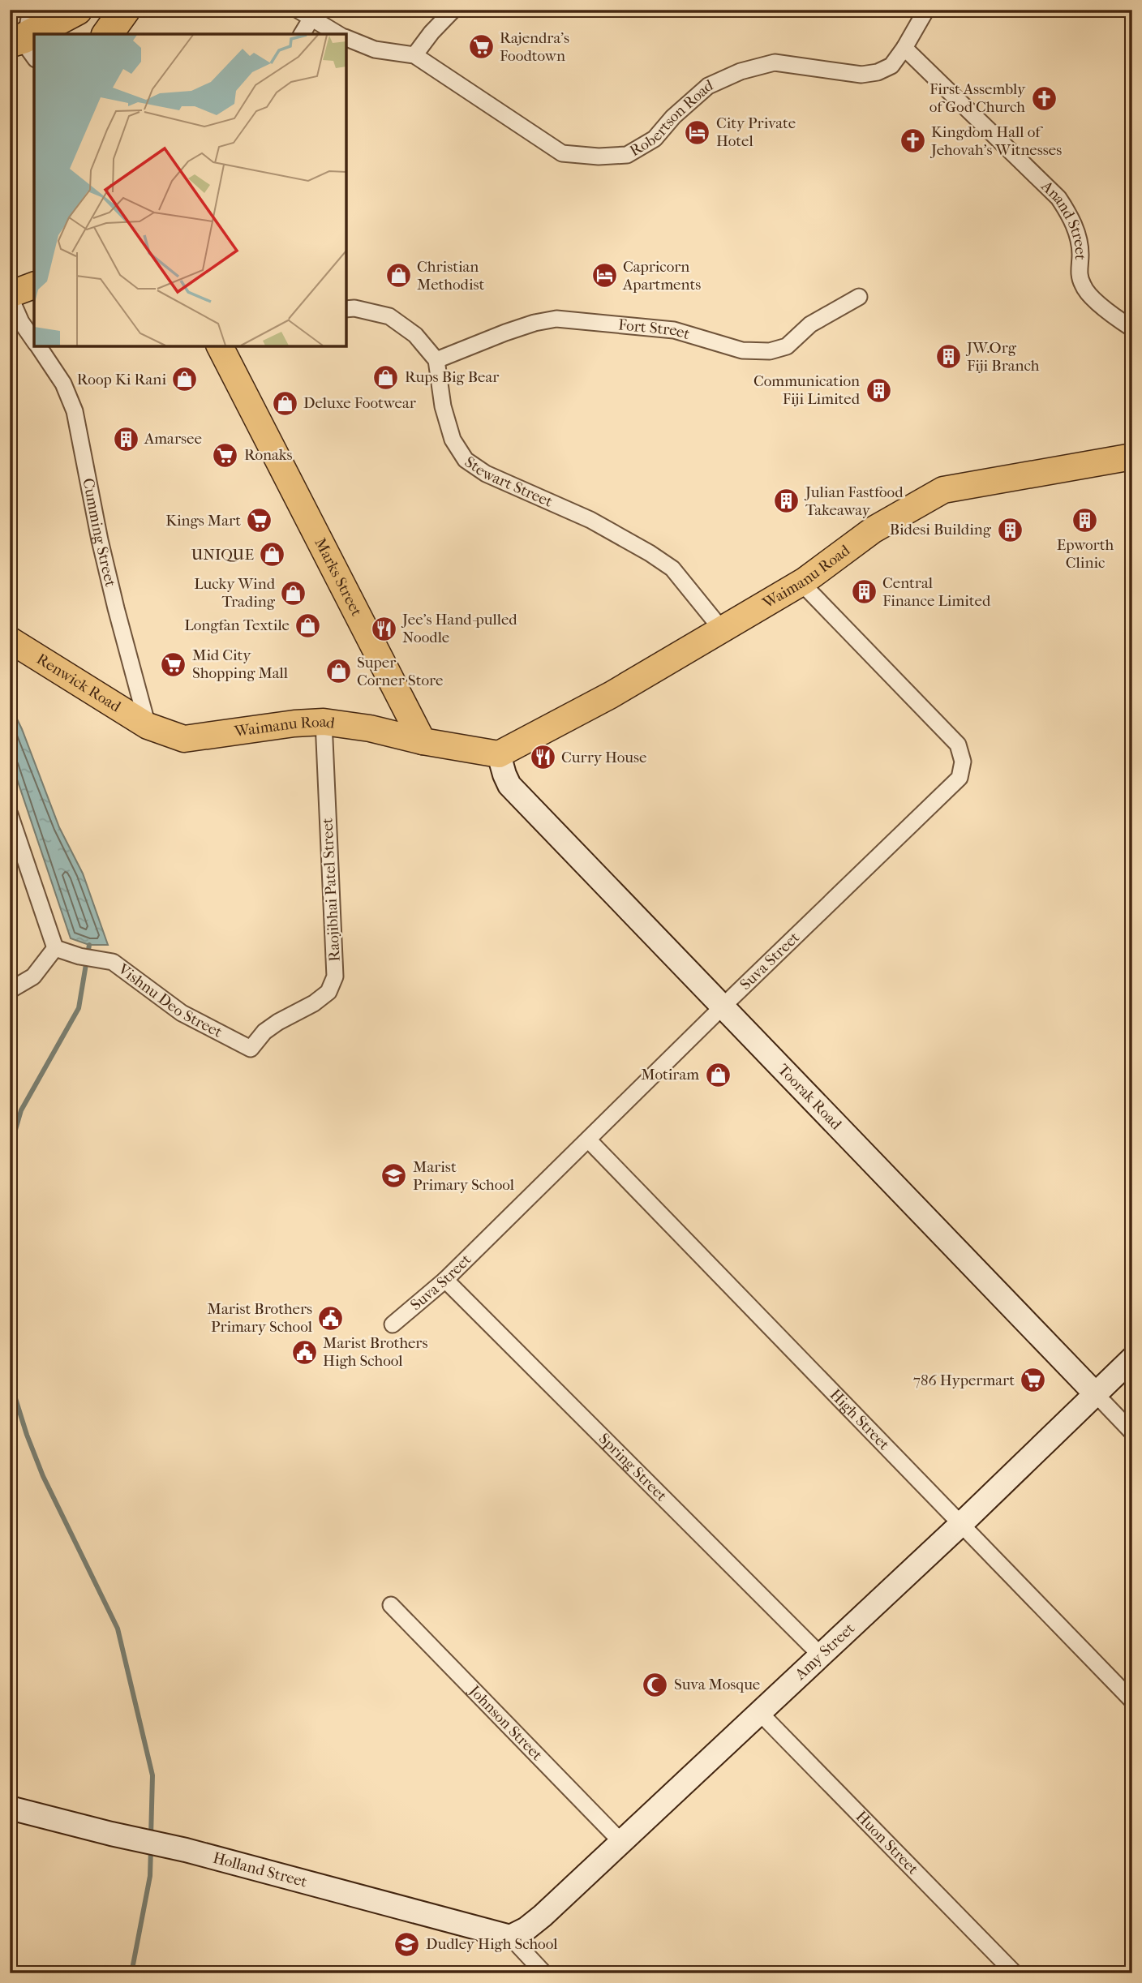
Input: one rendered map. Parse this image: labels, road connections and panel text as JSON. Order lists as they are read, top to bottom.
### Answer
{
  "streets": {
    "main road": [
      "Waimanu Road",
      "Marks Street",
      "Renwick Road",
      "Toorak Road",
      "Amy Street",
      "Holland Street"
    ],
    "street": [
      "Robertson Road",
      "Anand Street",
      "Fort Street",
      "Stewart Street",
      "Cumming Street",
      "Raojibhai Patel Street",
      "Suva Street",
      "Vishnu Deo Street",
      "High Street",
      "Spring Street",
      "Johnson Street",
      "Huon Street"
    ]
  },
  "crossings": [
    ["Robertson Road", "Anand Street"],
    ["Fort Street", "Stewart Street"],
    ["Stewart Street", "Waimanu Road"],
    ["Cumming Street", "Waimanu Road"],
    ["Cumming Street", "Renwick Road"],
    ["Waimanu Road", "Marks Street"],
    ["Waimanu Road", "Renwick Road"],
    ["Waimanu Road", "Raojibhai Patel Street"],
    ["Waimanu Road", "Suva Street"],
    ["Waimanu Road", "Toorak Road"],
    ["Raojibhai Patel Street", "Vishnu Deo Street"],
    ["Suva Street", "Toorak Road"],
    ["Suva Street", "High Street"],
    ["Suva Street", "Spring Street"],
    ["Toorak Road", "Amy Street"],
    ["High Street", "Amy Street"],
    ["Spring Street", "Amy Street"],
    ["Amy Street", "Johnson Street"],
    ["Amy Street", "Huon Street"],
    ["Amy Street", "Holland Street"]
  ],
  "places": {
    "supermarket": [
      "Rajendra's Foodtown",
      "Ronaks",
      "Kings Mart",
      "Mid City Shopping Mall",
      "786 Hypermart"
    ],
    "church": ["First Assembly of God Church", "Kingdom Hall of Jehovah's Witnesses"],
    "hotel": ["City Private Hotel", "Capricorn Apartments"],
    "shop": [
      "Christian Methodist",
      "Rups Big Bear",
      "Roop Ki Rani",
      "Deluxe Footwear",
      "UNIQUE",
      "Lucky Wind Trading",
      "Longfan Textile",
      "Super Corner Store",
      "Motiram"
    ],
    "building": [
      "JW.Org Fiji Branch",
      "Communication Fiji Limited",
      "Amarsee",
      "Julian Fastfood Takeaway",
      "Epworth Clinic",
      "Bidesi Building",
      "Central Finance Limited"
    ],
    "restaurant": ["Jee’s Hand-pulled Noodle", "Curry House"],
    "school or university": ["Marist Primary School", "Dudley High School"],
    "public building": ["Marist Brothers Primary School", "Marist Brothers High School"],
    "mosque": ["Suva Mosque"]
  }
}
